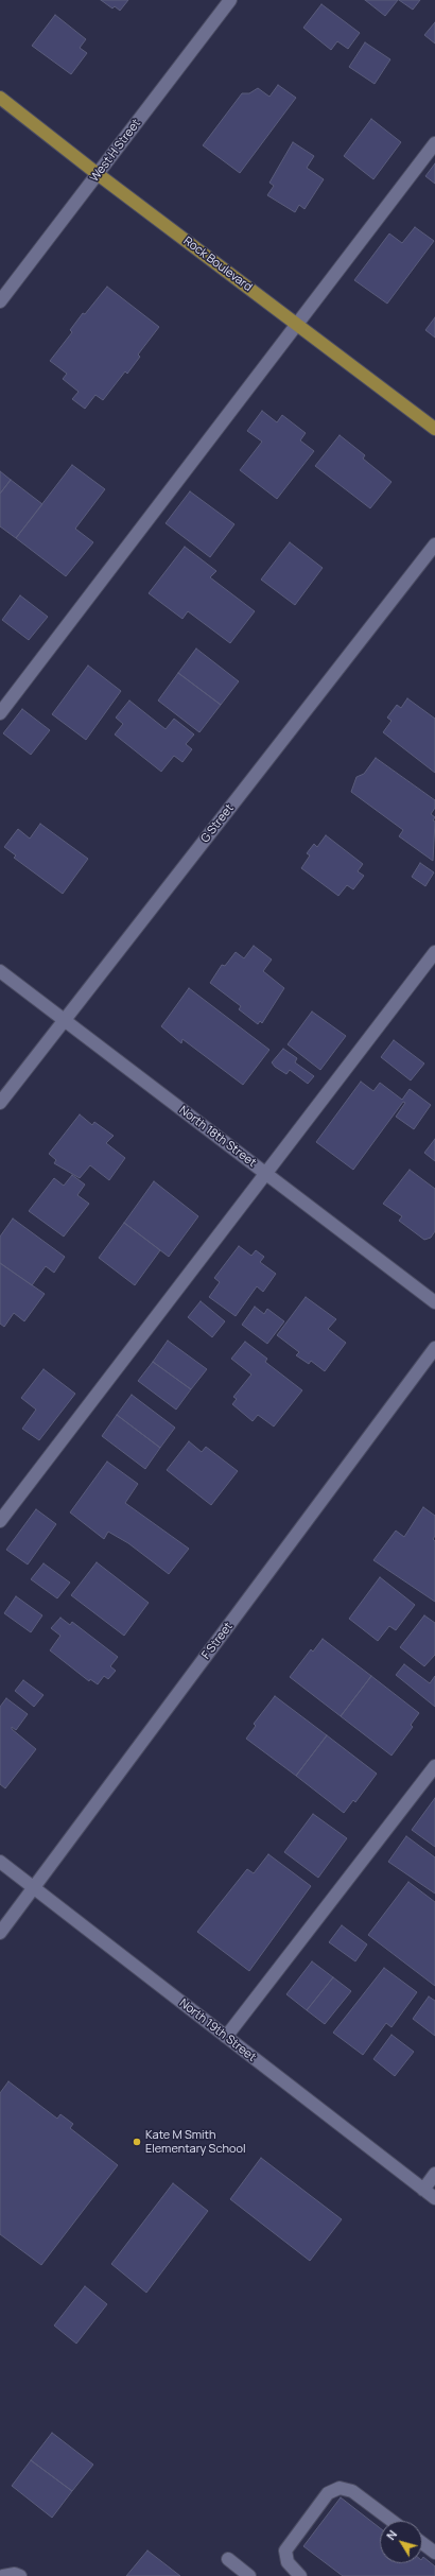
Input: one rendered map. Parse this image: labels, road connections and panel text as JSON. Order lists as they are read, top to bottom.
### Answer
{
  "streets": {
    "main road": ["Rock Boulevard"],
    "street": [
      "West H Street",
      "G Street",
      "North 18th Street",
      "F Street",
      "North 19th Street"
    ]
  },
  "crossings": [
    ["West H Street", "Rock Boulevard"],
    ["G Street", "North 18th Street"],
    ["F Street", "North 19th Street"]
  ],
  "places": ["Kate M Smith Elementary School"],
  "north": "top left"
}
